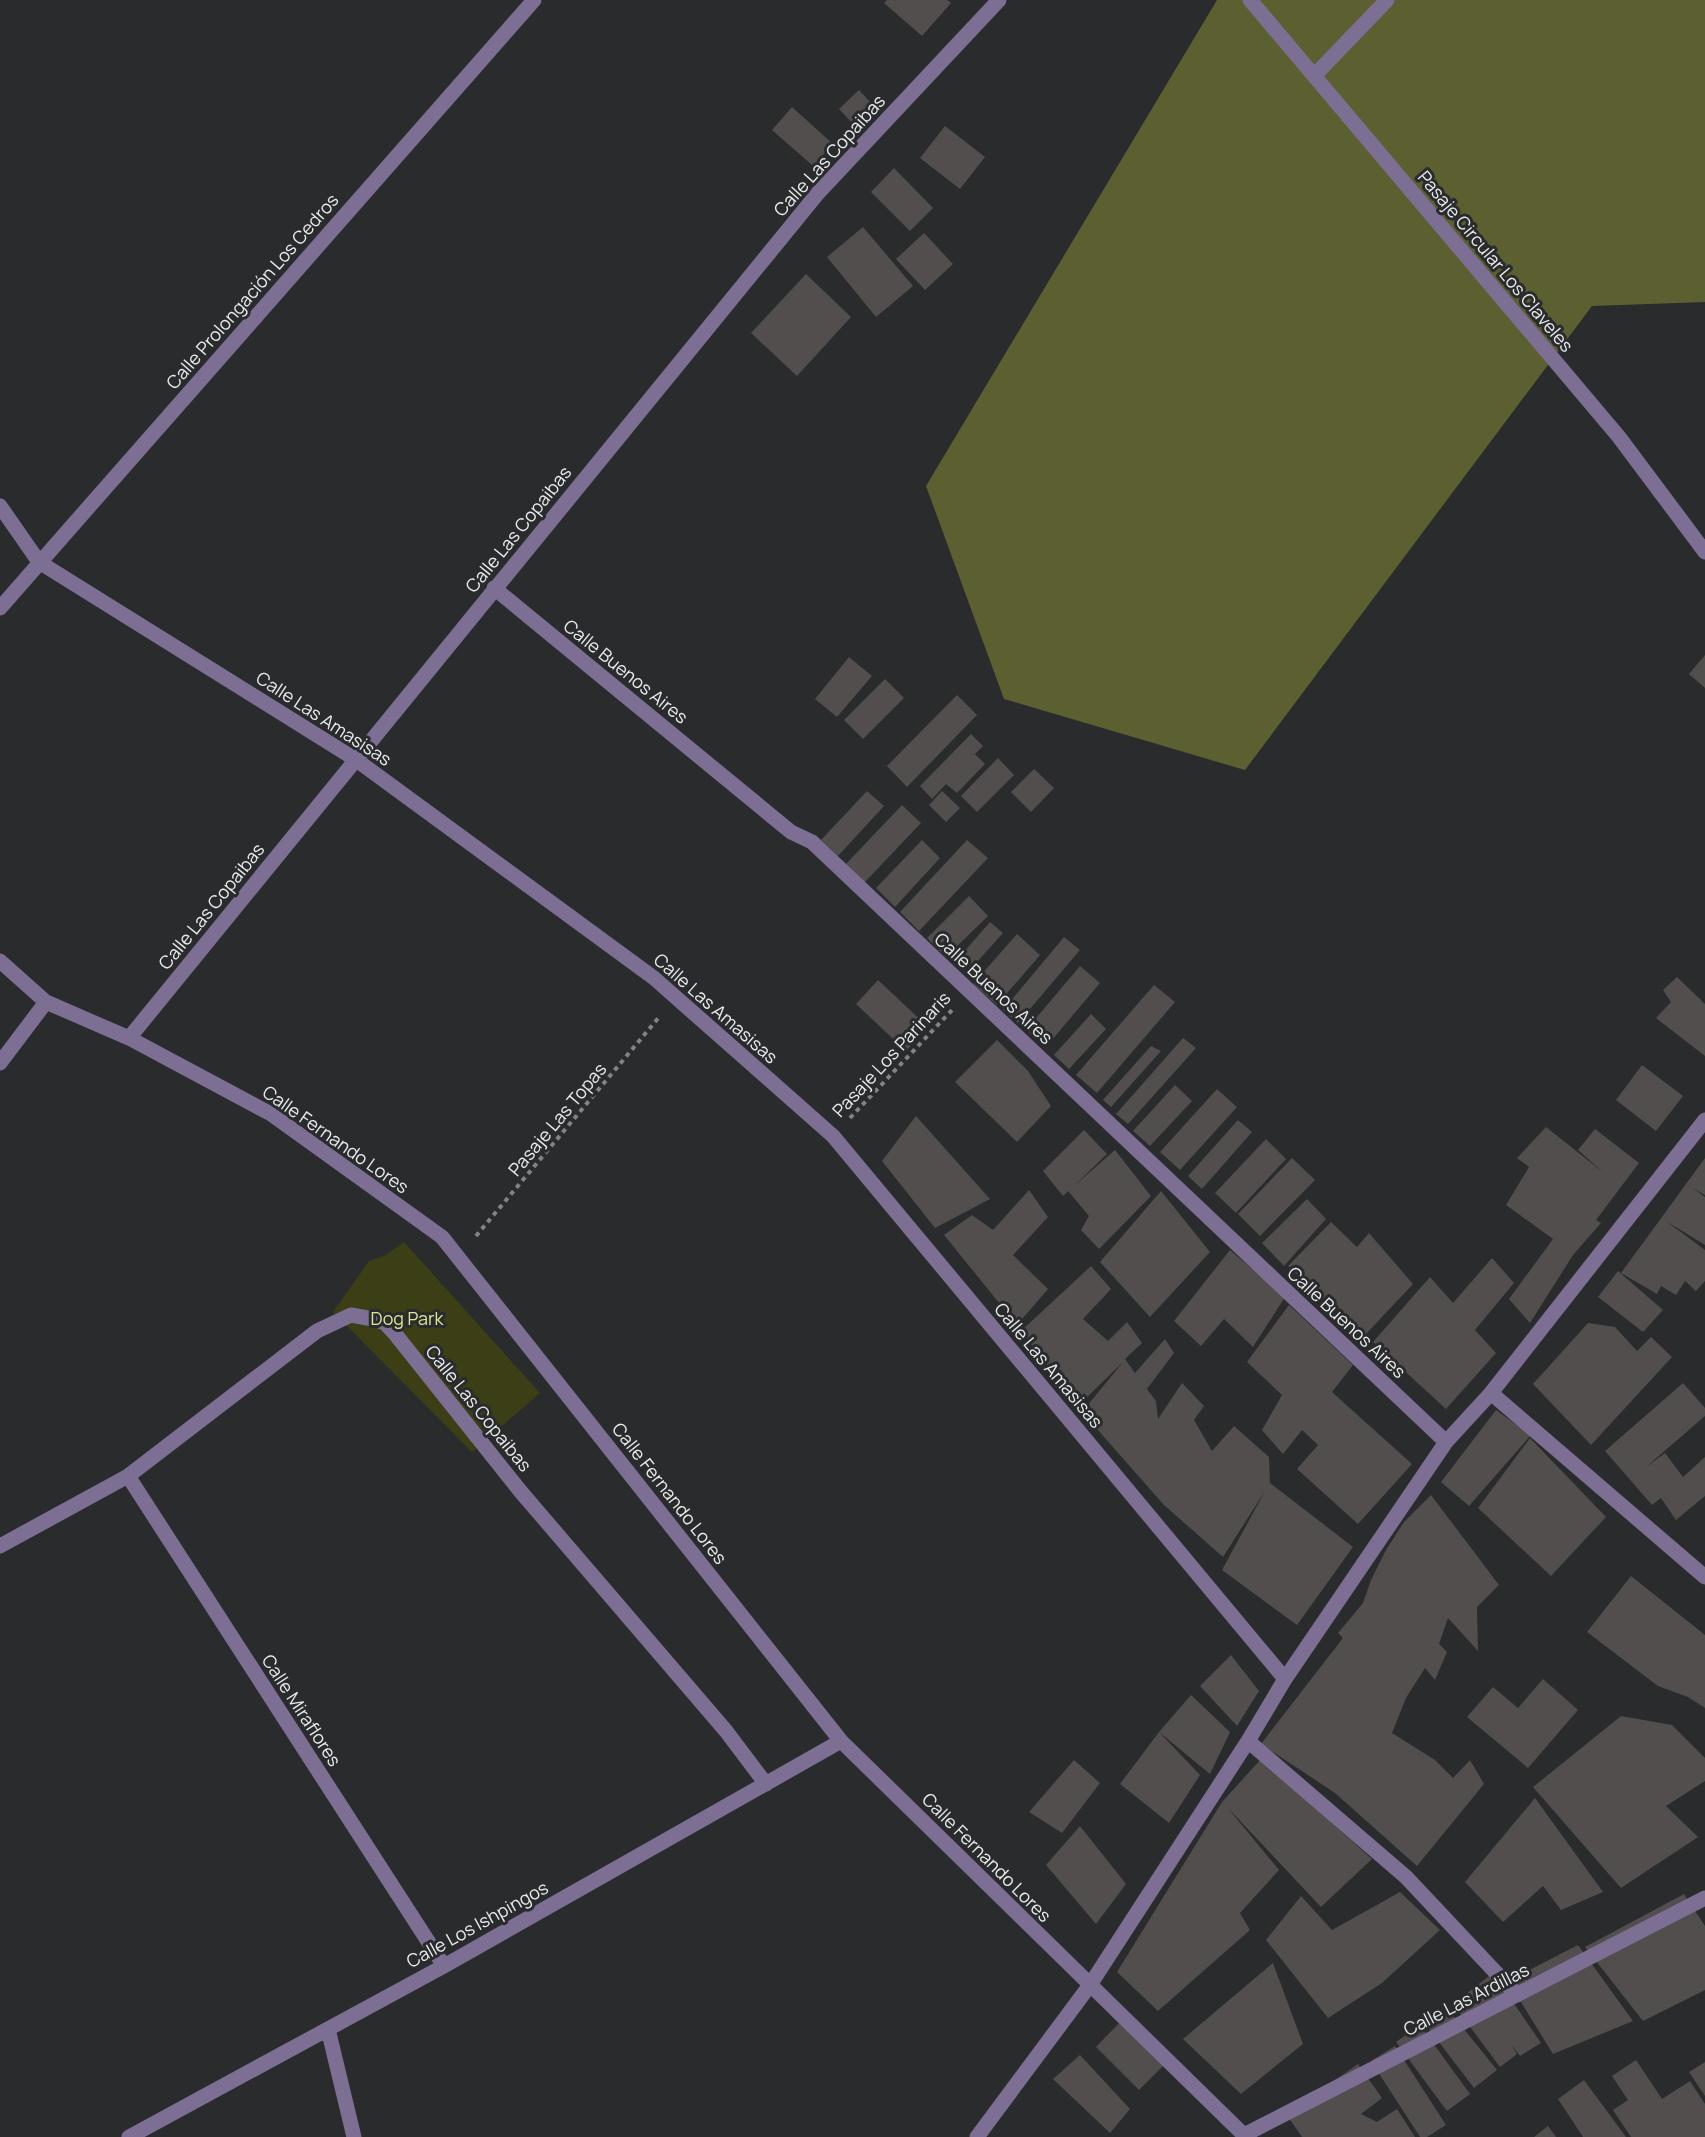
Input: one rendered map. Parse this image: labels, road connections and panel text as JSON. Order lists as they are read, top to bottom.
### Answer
{
  "streets": {
    "street": [
      "Calle Las Copaibas",
      "Pasaje Circular Los Claveles",
      "Calle Prolongación Los Cedros",
      "Calle Buenos Aires",
      "Calle Las Amasisas",
      "Calle Fernando Lores",
      "Calle Miraflores",
      "Calle Los Ishpingos",
      "Calle Las Ardillas"
    ],
    "path": ["Pasaje Los Parinaris", "Pasaje Las Topas"]
  },
  "crossings": [
    ["Calle Las Copaibas", "Calle Buenos Aires"],
    ["Calle Las Copaibas", "Calle Las Amasisas"],
    ["Calle Las Copaibas", "Calle Fernando Lores"],
    ["Calle Las Copaibas", "Calle Miraflores"],
    ["Calle Las Copaibas", "Calle Los Ishpingos"],
    ["Calle Prolongación Los Cedros", "Calle Las Amasisas"],
    ["Calle Buenos Aires", "Pasaje Los Parinaris"],
    ["Calle Las Amasisas", "Pasaje Los Parinaris"],
    ["Calle Las Amasisas", "Pasaje Las Topas"],
    ["Pasaje Las Topas", "Calle Fernando Lores"],
    ["Calle Fernando Lores", "Calle Los Ishpingos"],
    ["Calle Fernando Lores", "Calle Las Ardillas"],
    ["Calle Miraflores", "Calle Los Ishpingos"]
  ],
  "parks": ["Dog Park"]
}
